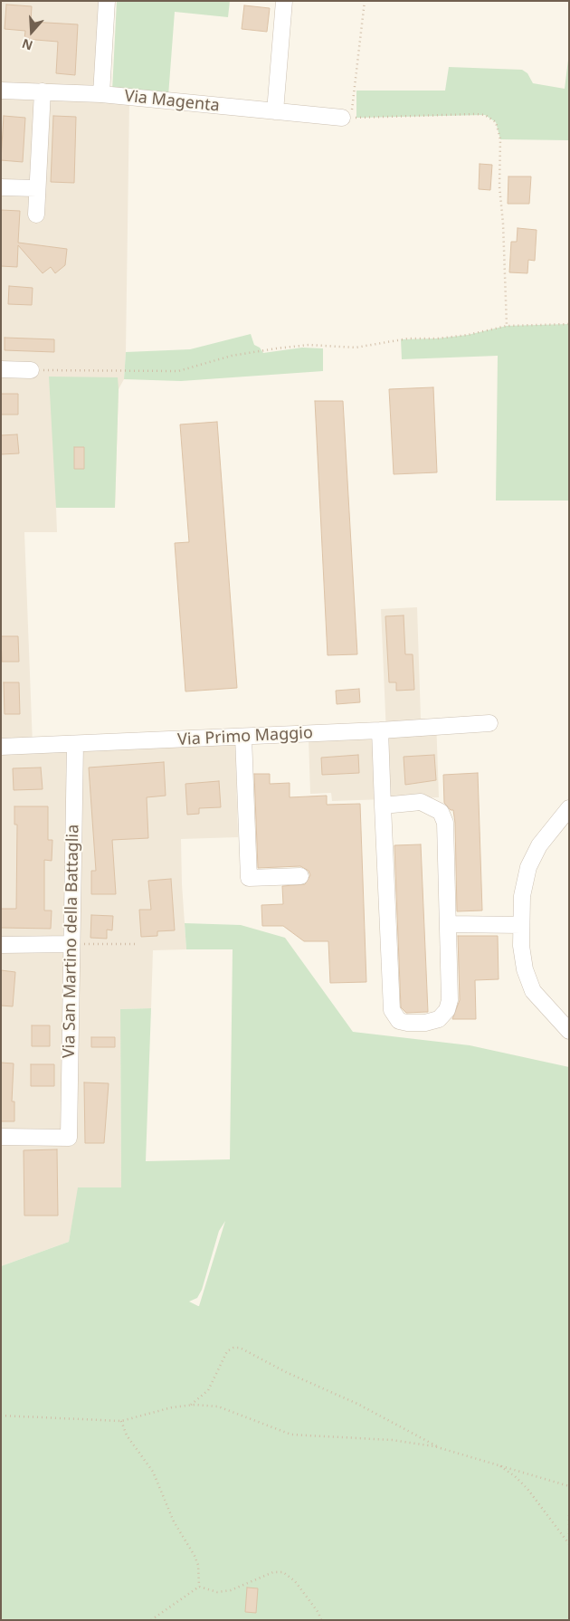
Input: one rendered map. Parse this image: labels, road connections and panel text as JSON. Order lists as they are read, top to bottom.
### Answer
{
  "streets": {
    "street": ["Via Magenta", "Via Primo Maggio", "Via San Martino della Battaglia"]
  },
  "crossings": [
    ["Via Primo Maggio", "Via San Martino della Battaglia"]
  ],
  "north": "bottom"
}
